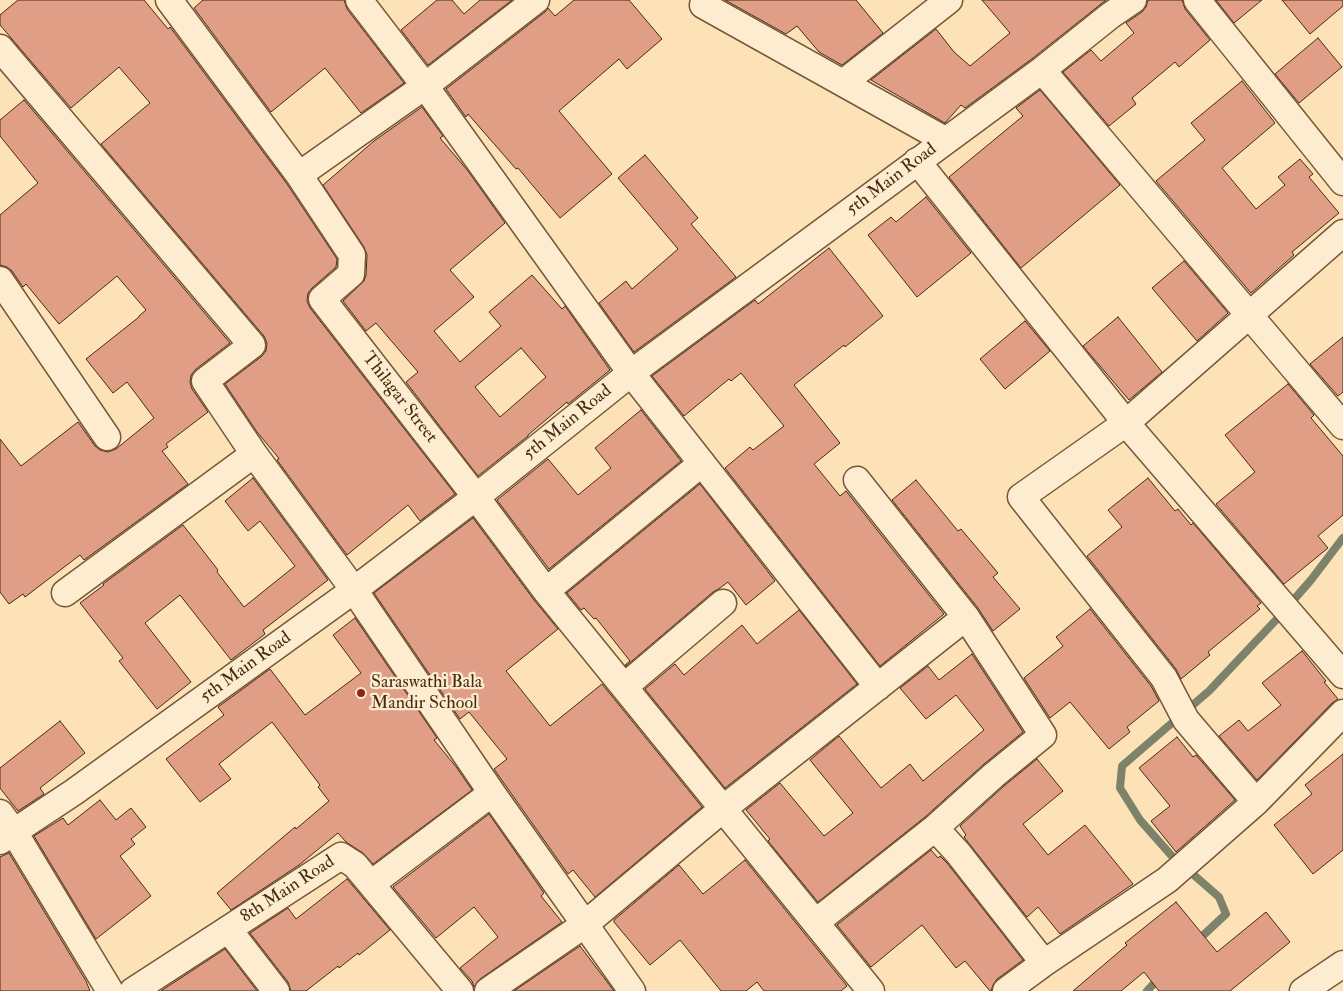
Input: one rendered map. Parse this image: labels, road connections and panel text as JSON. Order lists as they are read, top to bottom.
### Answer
{
  "streets": {
    "street": ["5th Main Road", "Thilagar Street", "8th Main Road"]
  },
  "crossings": [
    ["5th Main Road", "Thilagar Street"]
  ],
  "places": ["Saraswathi Bala Mandir School"]
}
